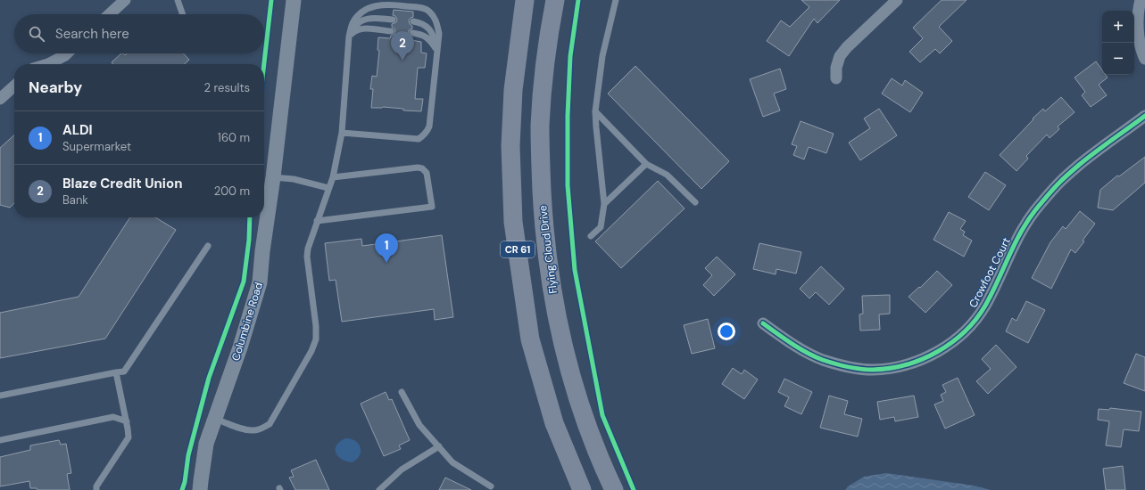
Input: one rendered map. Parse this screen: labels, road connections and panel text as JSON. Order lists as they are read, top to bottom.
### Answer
{
  "streets": {
    "main road": ["CR 61", "Flying Cloud Drive"],
    "street": ["Crowfoot Court", "Columbine Road"]
  },
  "page": {
    "map_buttons": ["+", "−"],
    "search": "Search here",
    "pins": ["2", "1"],
    "heading": ["Nearby", "2 results"],
    "list": [
      {
        "mark": "1",
        "name": "ALDI",
        "note": "Supermarket",
        "value": "160 m"
      },
      {
        "mark": "2",
        "name": "Blaze Credit Union",
        "note": "Bank",
        "value": "200 m"
      }
    ]
  }
}
